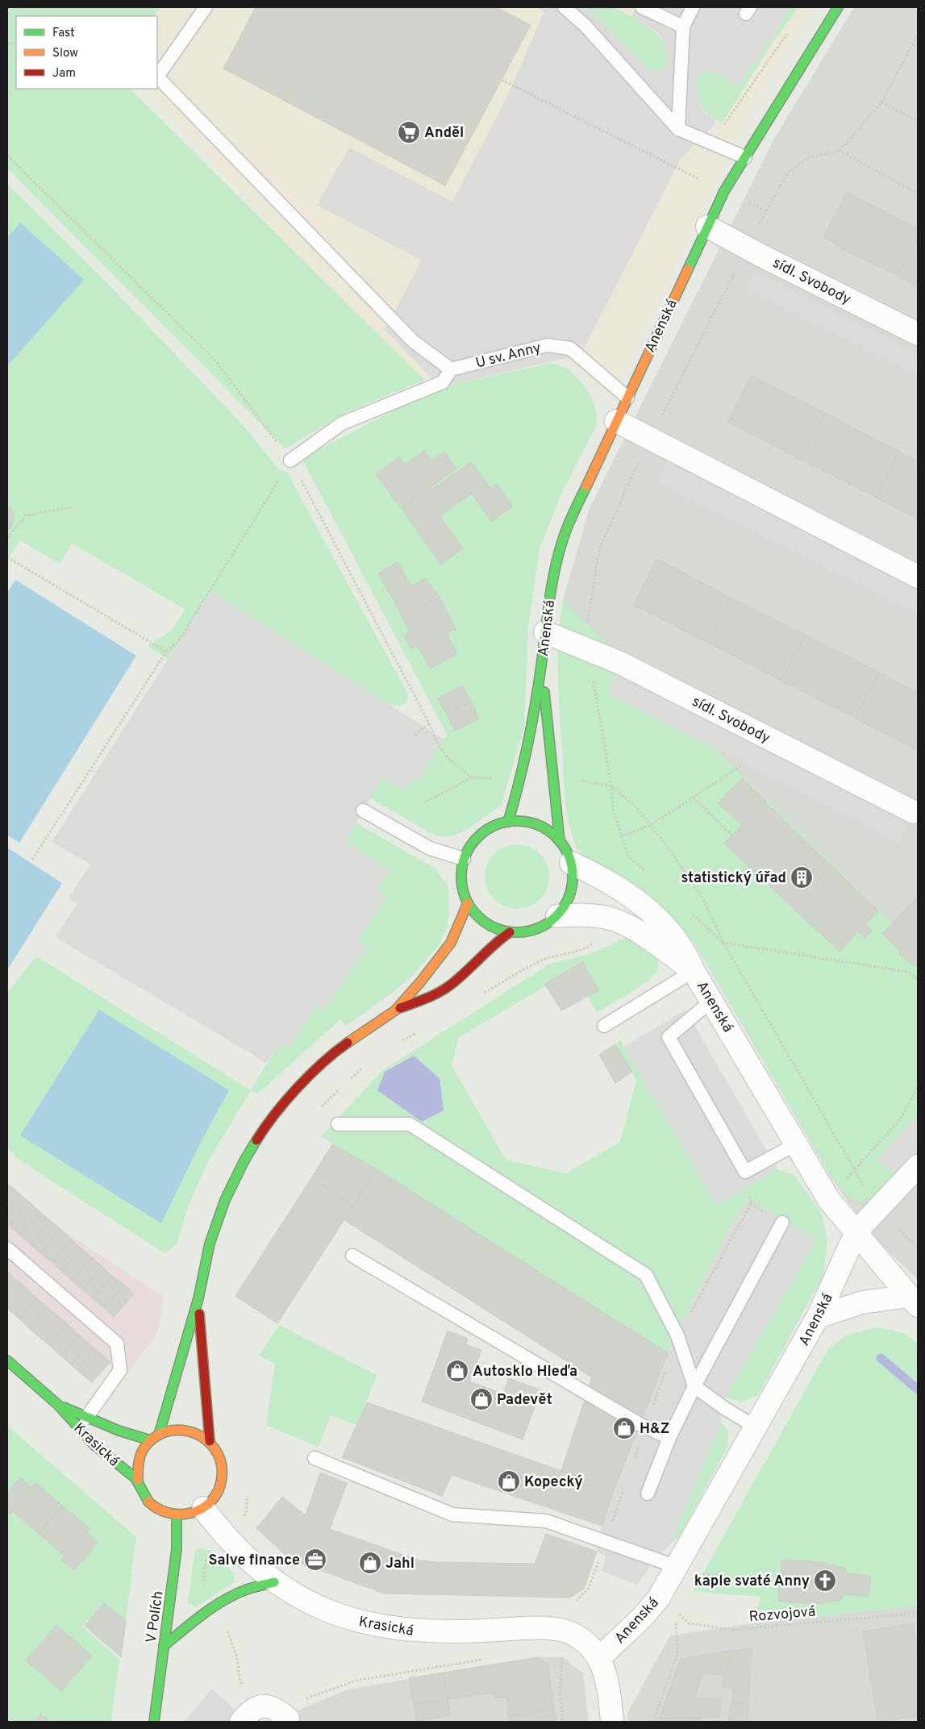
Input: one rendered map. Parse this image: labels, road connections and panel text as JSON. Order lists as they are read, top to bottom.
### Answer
{
  "streets": {
    "street": [
      "sídl. Svobody",
      "Anenská",
      "Krasická",
      "V Polích"
    ],
    "lane": ["U sv. Anny"],
    "path": ["Rozvojová"]
  },
  "crossings": [
    ["sídl. Svobody", "Anenská"],
    ["Anenská", "U sv. Anny"],
    ["Anenská", "Krasická"],
    ["Krasická", "V Polích"]
  ],
  "places": {
    "supermarket": ["Anděl"],
    "building": ["statistický úřad"],
    "shop": [
      "Autosklo Hleďa",
      "Padevět",
      "H&Z",
      "Kopecký",
      "Jahl"
    ],
    "office": ["Salve finance"],
    "church": ["kaple svaté Anny"]
  },
  "legend": ["Fast", "Slow", "Jam"]
}
